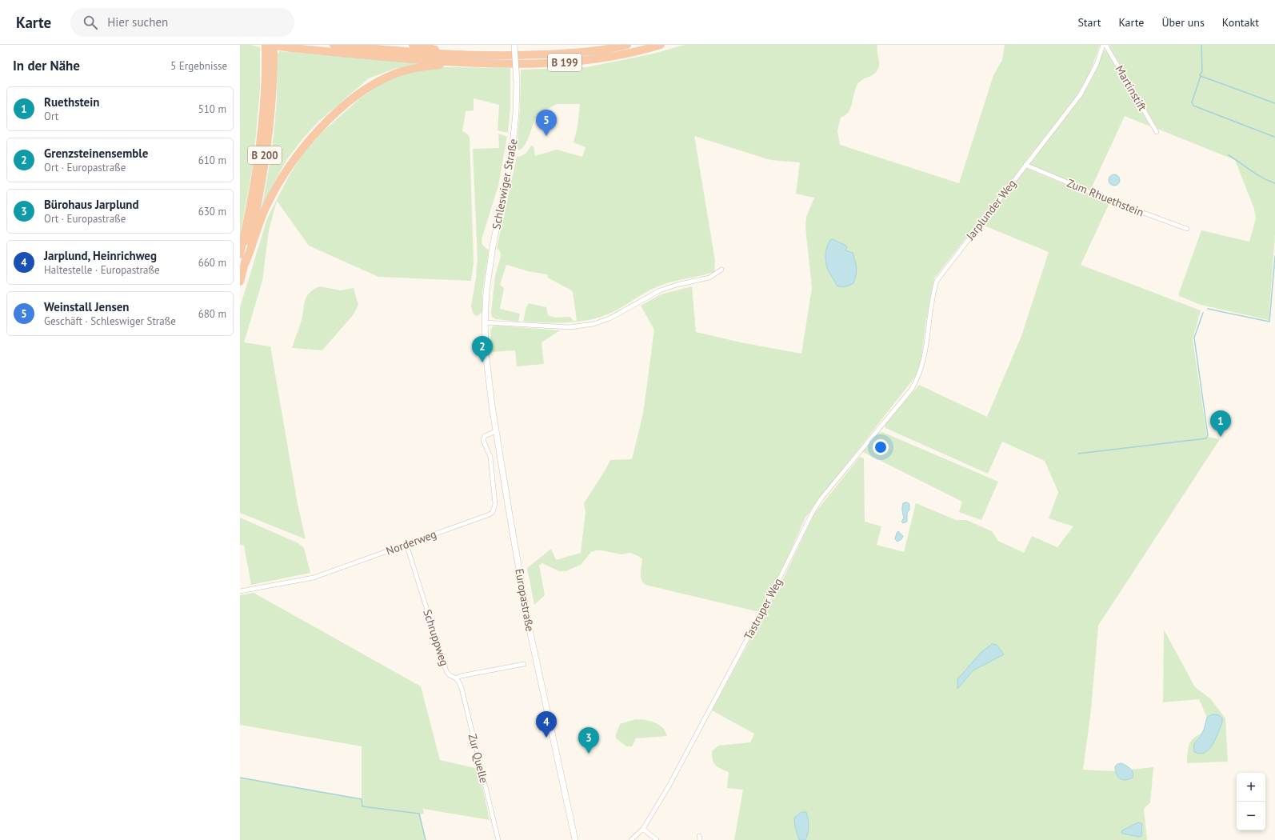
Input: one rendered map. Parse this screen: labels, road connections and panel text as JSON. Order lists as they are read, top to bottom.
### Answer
{
  "streets": {
    "highway": ["B 199", "B 200"],
    "main road": ["Schleswiger Straße", "Europastraße"],
    "street": [
      "Martinstift",
      "Zum Rhuethstein",
      "Jarplunder Weg",
      "Norderweg",
      "Tastruper Weg",
      "Schruppweg",
      "Zur Quelle"
    ]
  },
  "crossings": [
    ["Martinstift", "Jarplunder Weg"],
    ["Schleswiger Straße", "Europastraße"],
    ["Zum Rhuethstein", "Jarplunder Weg"],
    ["Jarplunder Weg", "Tastruper Weg"],
    ["Norderweg", "Europastraße"],
    ["Norderweg", "Schruppweg"],
    ["Schruppweg", "Zur Quelle"]
  ],
  "page": {
    "header": "Karte",
    "search": "Hier suchen",
    "nav": [
      "Start",
      "Karte",
      "Über uns",
      "Kontakt"
    ],
    "heading": ["In der Nähe", "5 Ergebnisse"],
    "list": [
      {
        "mark": "1",
        "name": "Ruethstein",
        "note": "Ort",
        "value": "510 m"
      },
      {
        "mark": "2",
        "name": "Grenzsteinensemble",
        "note": "Ort · Europastraße",
        "value": "610 m"
      },
      {
        "mark": "3",
        "name": "Bürohaus Jarplund",
        "note": "Ort · Europastraße",
        "value": "630 m"
      },
      {
        "mark": "4",
        "name": "Jarplund, Heinrichweg",
        "note": "Haltestelle · Europastraße",
        "value": "660 m"
      },
      {
        "mark": "5",
        "name": "Weinstall Jensen",
        "note": "Geschäft · Schleswiger Straße",
        "value": "680 m"
      }
    ],
    "pins": [
      "5",
      "2",
      "1",
      "4",
      "3"
    ],
    "map_buttons": ["+", "−"]
  }
}
